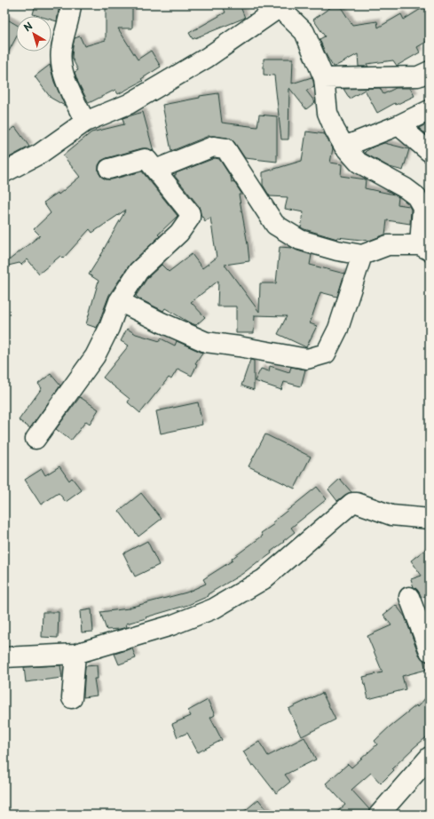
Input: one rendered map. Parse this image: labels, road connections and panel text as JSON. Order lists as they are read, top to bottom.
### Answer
{
  "north": "top left"
}
